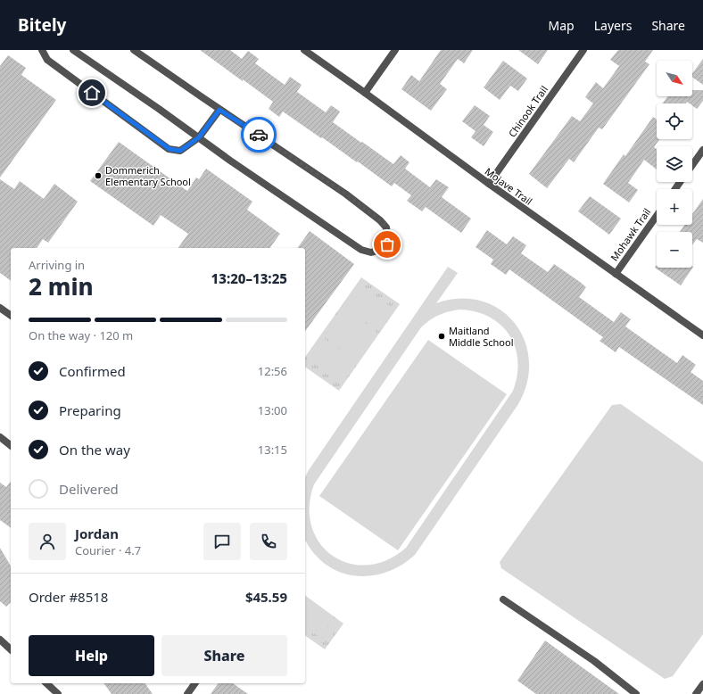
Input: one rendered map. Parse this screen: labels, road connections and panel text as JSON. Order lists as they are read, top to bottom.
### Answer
{
  "streets": {
    "street": ["Chinook Trail", "Mojave Trail", "Mohawk Trail"]
  },
  "crossings": [
    ["Chinook Trail", "Mojave Trail"],
    ["Mojave Trail", "Mohawk Trail"]
  ],
  "places": ["Dommerich Elementary School", "Maitland Middle School"],
  "north": "bottom right",
  "page": {
    "header": "Bitely",
    "nav": ["Map", "Layers", "Share"],
    "map_buttons": ["+", "−"],
    "heading": ["2 min", "Arriving in", "13:20–13:25"],
    "panel": [
      "Jordan",
      "Courier · 4.7",
      "Order #8518",
      "$45.59"
    ],
    "bar": "On the way · 120 m",
    "list": [
      ["Confirmed", "12:56"],
      ["Preparing", "13:00"],
      ["On the way", "13:15"],
      "Delivered"
    ],
    "buttons": ["Help", "Share"]
  }
}
